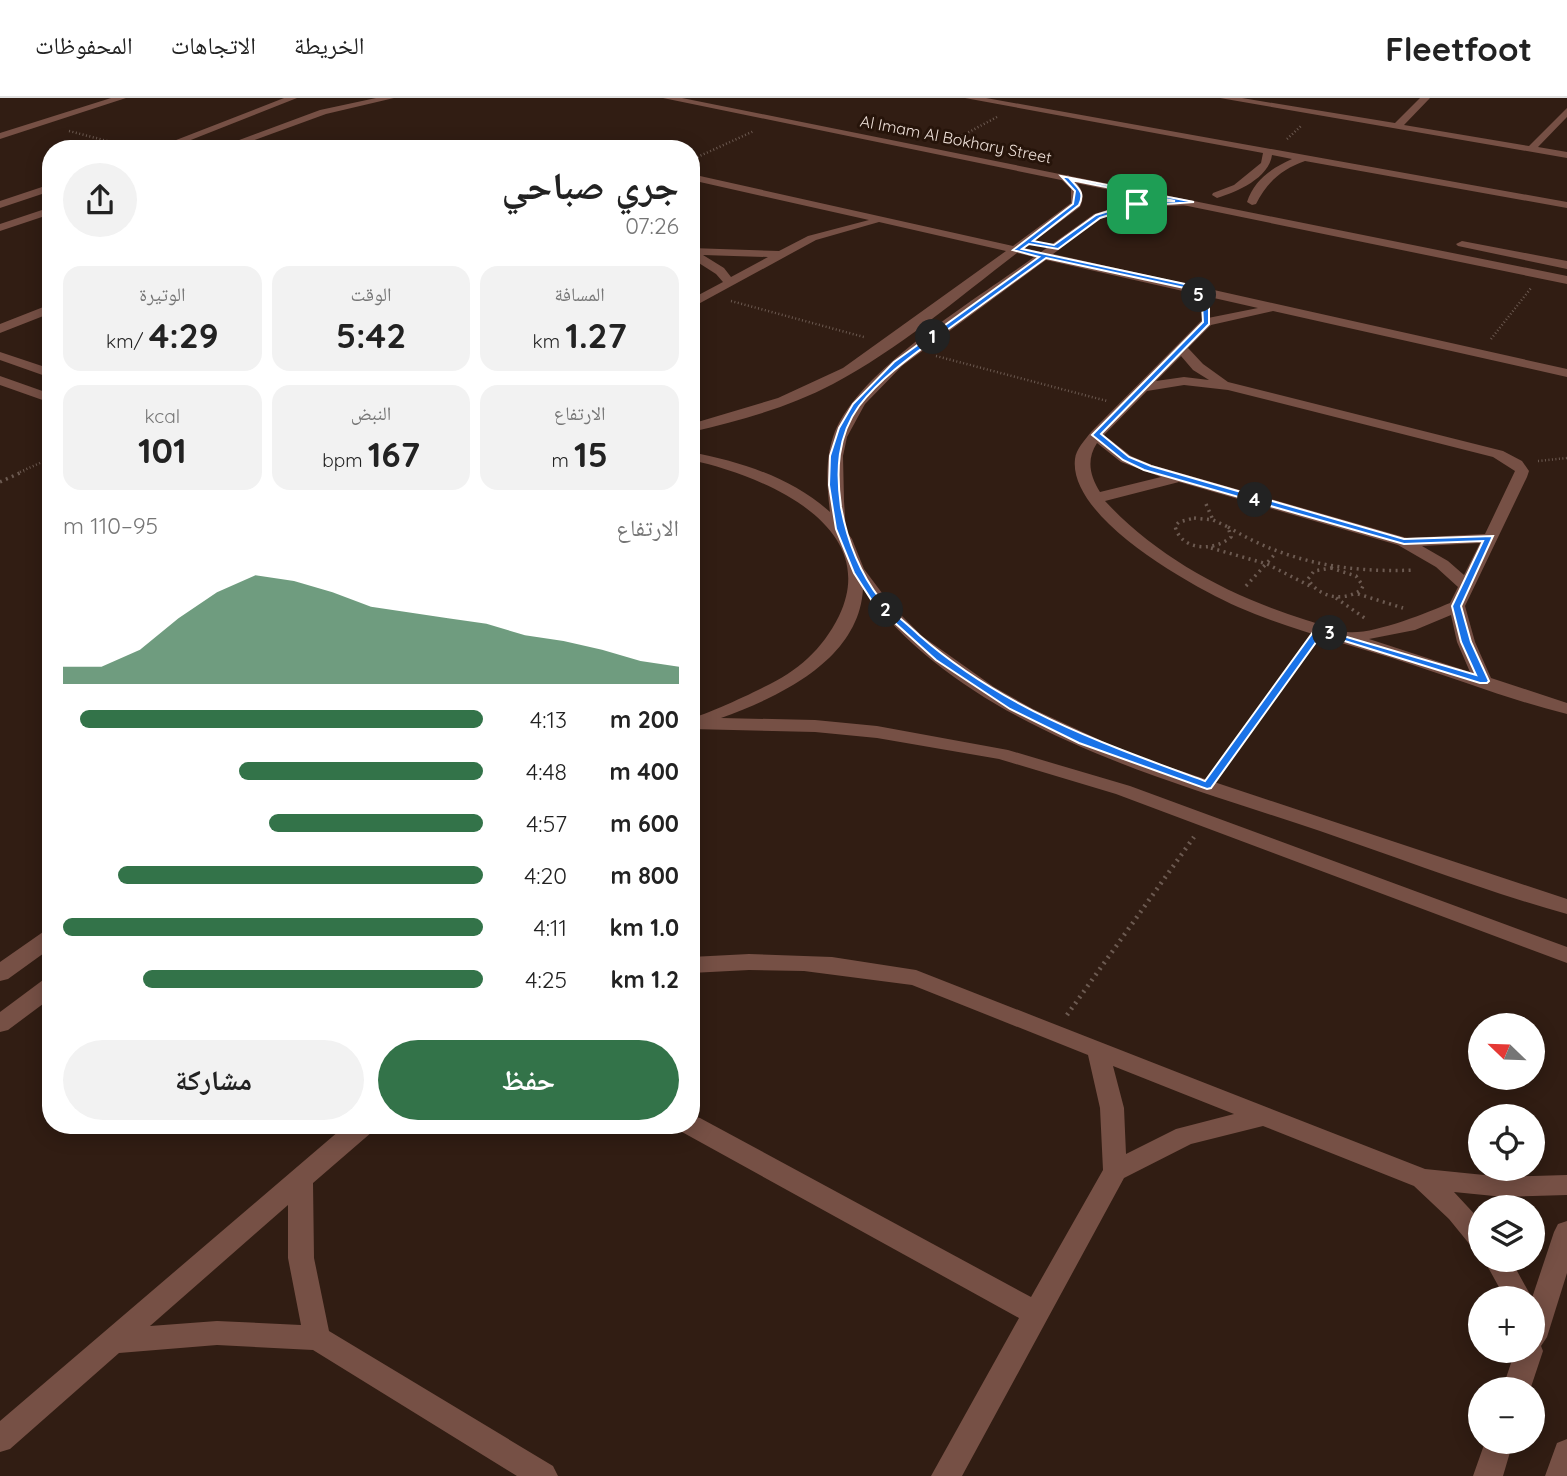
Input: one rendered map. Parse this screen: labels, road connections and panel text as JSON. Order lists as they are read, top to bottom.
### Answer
{
  "streets": {
    "street": ["Al Imam Al Bokhary Street"]
  },
  "north": "top left",
  "page": {
    "header": "Fleetfoot",
    "nav": ["الخريطة", "الاتجاهات", "المحفوظات"],
    "heading": ["جري صباحي", "07:26"],
    "stats": [
      ["المسافة", "1.27 km"],
      ["الوقت", "5:42"],
      ["الوتيرة", "4:29 /km"],
      ["الارتفاع", "15 m"],
      ["النبض", "167 bpm"],
      ["kcal", "101"]
    ],
    "pins": [
      "5",
      "1",
      "4",
      "2",
      "3"
    ],
    "chart": ["الارتفاع", "95–110 m"],
    "list": [
      {
        "name": "200 m",
        "note": "4:13"
      },
      {
        "name": "400 m",
        "note": "4:48"
      },
      {
        "name": "600 m",
        "note": "4:57"
      },
      {
        "name": "800 m",
        "note": "4:20"
      },
      {
        "name": "1.0 km",
        "note": "4:11"
      },
      {
        "name": "1.2 km",
        "note": "4:25"
      }
    ],
    "map_buttons": ["+", "−"],
    "buttons": ["حفظ", "مشاركة"]
  }
}
